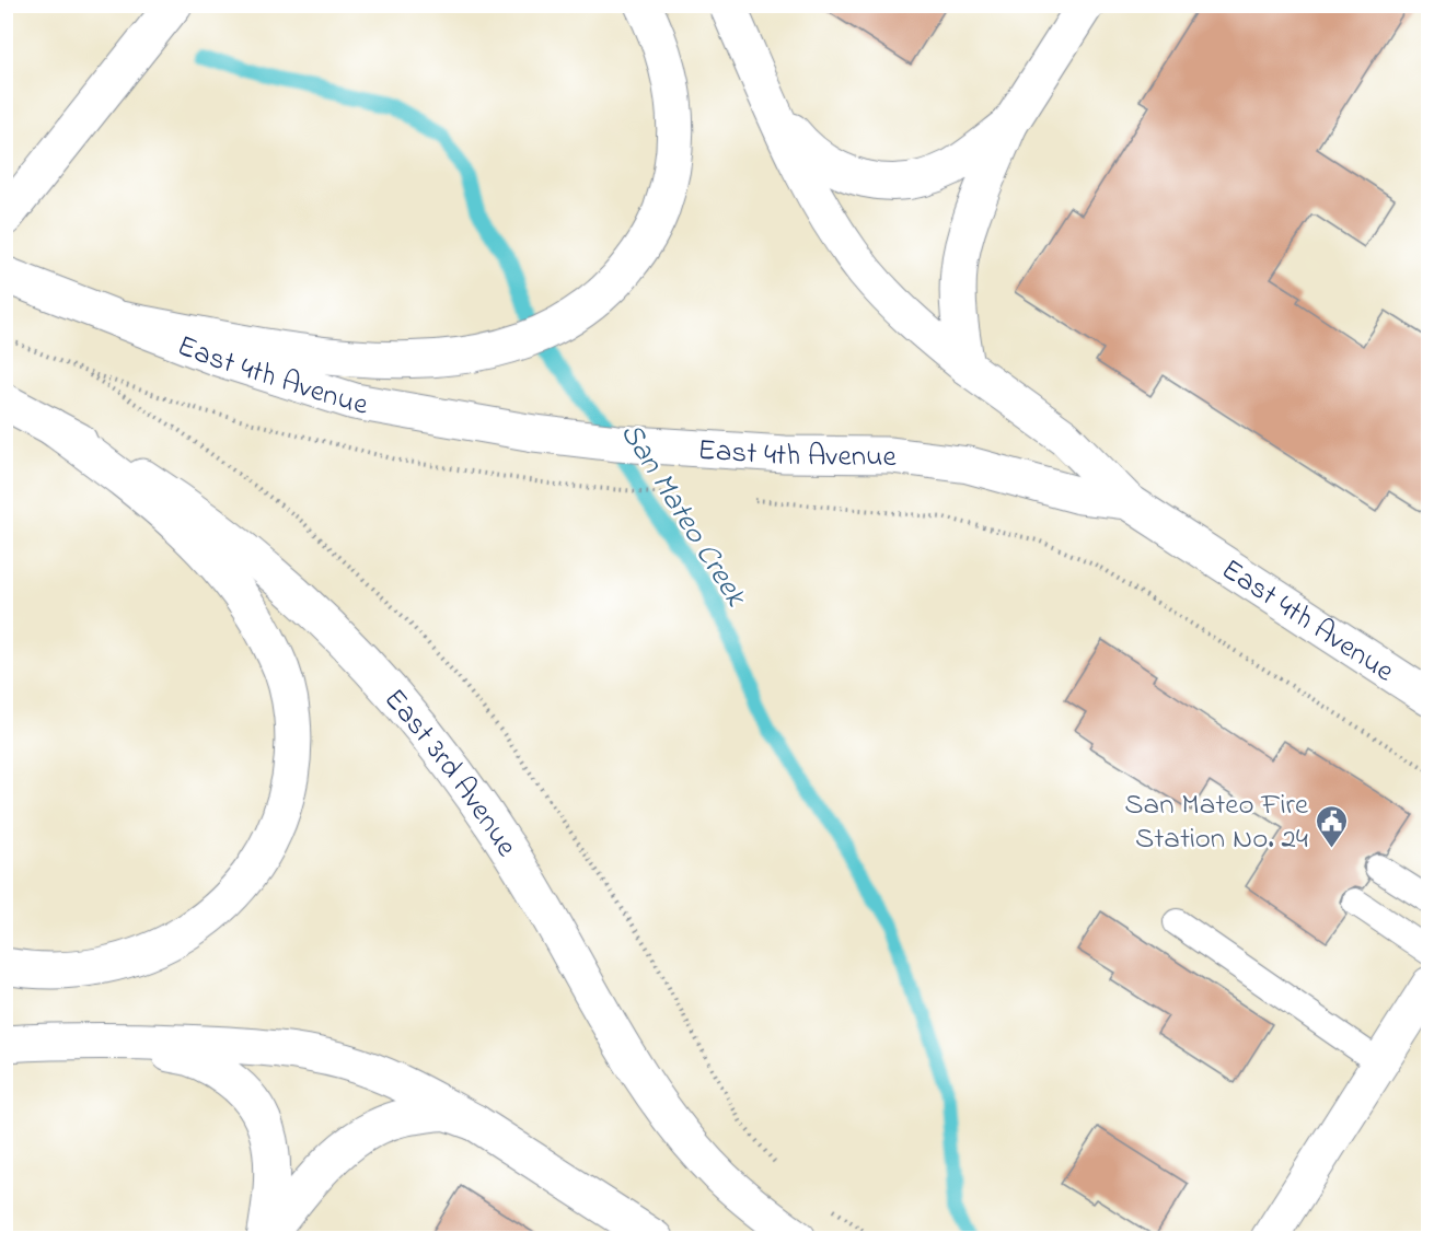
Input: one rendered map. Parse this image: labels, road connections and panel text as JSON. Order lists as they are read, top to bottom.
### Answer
{
  "streets": {
    "main road": ["East 4th Avenue", "East 3rd Avenue"]
  },
  "water": ["San Mateo Creek"],
  "places": {
    "public building": ["San Mateo Fire Station No. 24"]
  }
}
